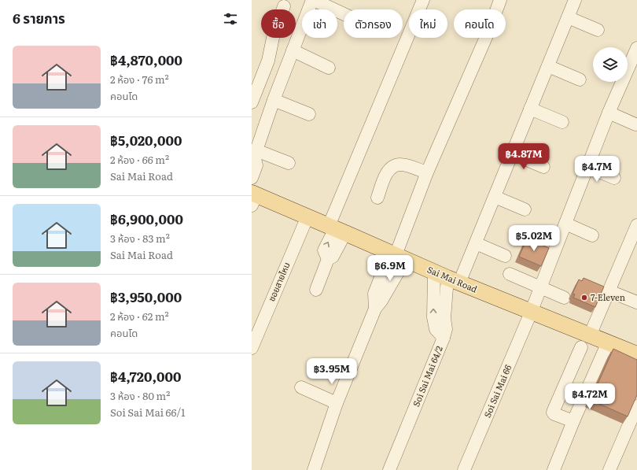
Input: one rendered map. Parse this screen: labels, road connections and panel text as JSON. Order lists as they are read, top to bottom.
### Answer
{
  "streets": {
    "main road": ["Sai Mai Road"],
    "street": ["ซอยสายไหม", "Soi Sai Mai 64/2", "Soi Sai Mai 66"]
  },
  "crossings": [
    ["Sai Mai Road", "ซอยสายไหม"],
    ["Sai Mai Road", "Soi Sai Mai 64/2"],
    ["Sai Mai Road", "Soi Sai Mai 66"]
  ],
  "places": ["7-Eleven"],
  "page": {
    "heading": "6 รายการ",
    "chip": [
      "ซื้อ",
      "เช่า",
      "ตัวกรอง",
      "ใหม่",
      "คอนโด"
    ],
    "list": [
      {
        "name": "฿4,870,000",
        "note": "2 ห้อง · 76 m² · คอนโด"
      },
      {
        "name": "฿5,020,000",
        "note": "2 ห้อง · 66 m² · Sai Mai Road"
      },
      {
        "name": "฿6,900,000",
        "note": "3 ห้อง · 83 m² · Sai Mai Road"
      },
      {
        "name": "฿3,950,000",
        "note": "2 ห้อง · 62 m² · คอนโด"
      },
      {
        "name": "฿4,720,000",
        "note": "3 ห้อง · 80 m² · Soi Sai Mai 66/1"
      }
    ],
    "price": [
      "฿4.87M",
      "฿4.7M",
      "฿5.02M",
      "฿6.9M",
      "฿3.95M",
      "฿4.72M"
    ]
  }
}
